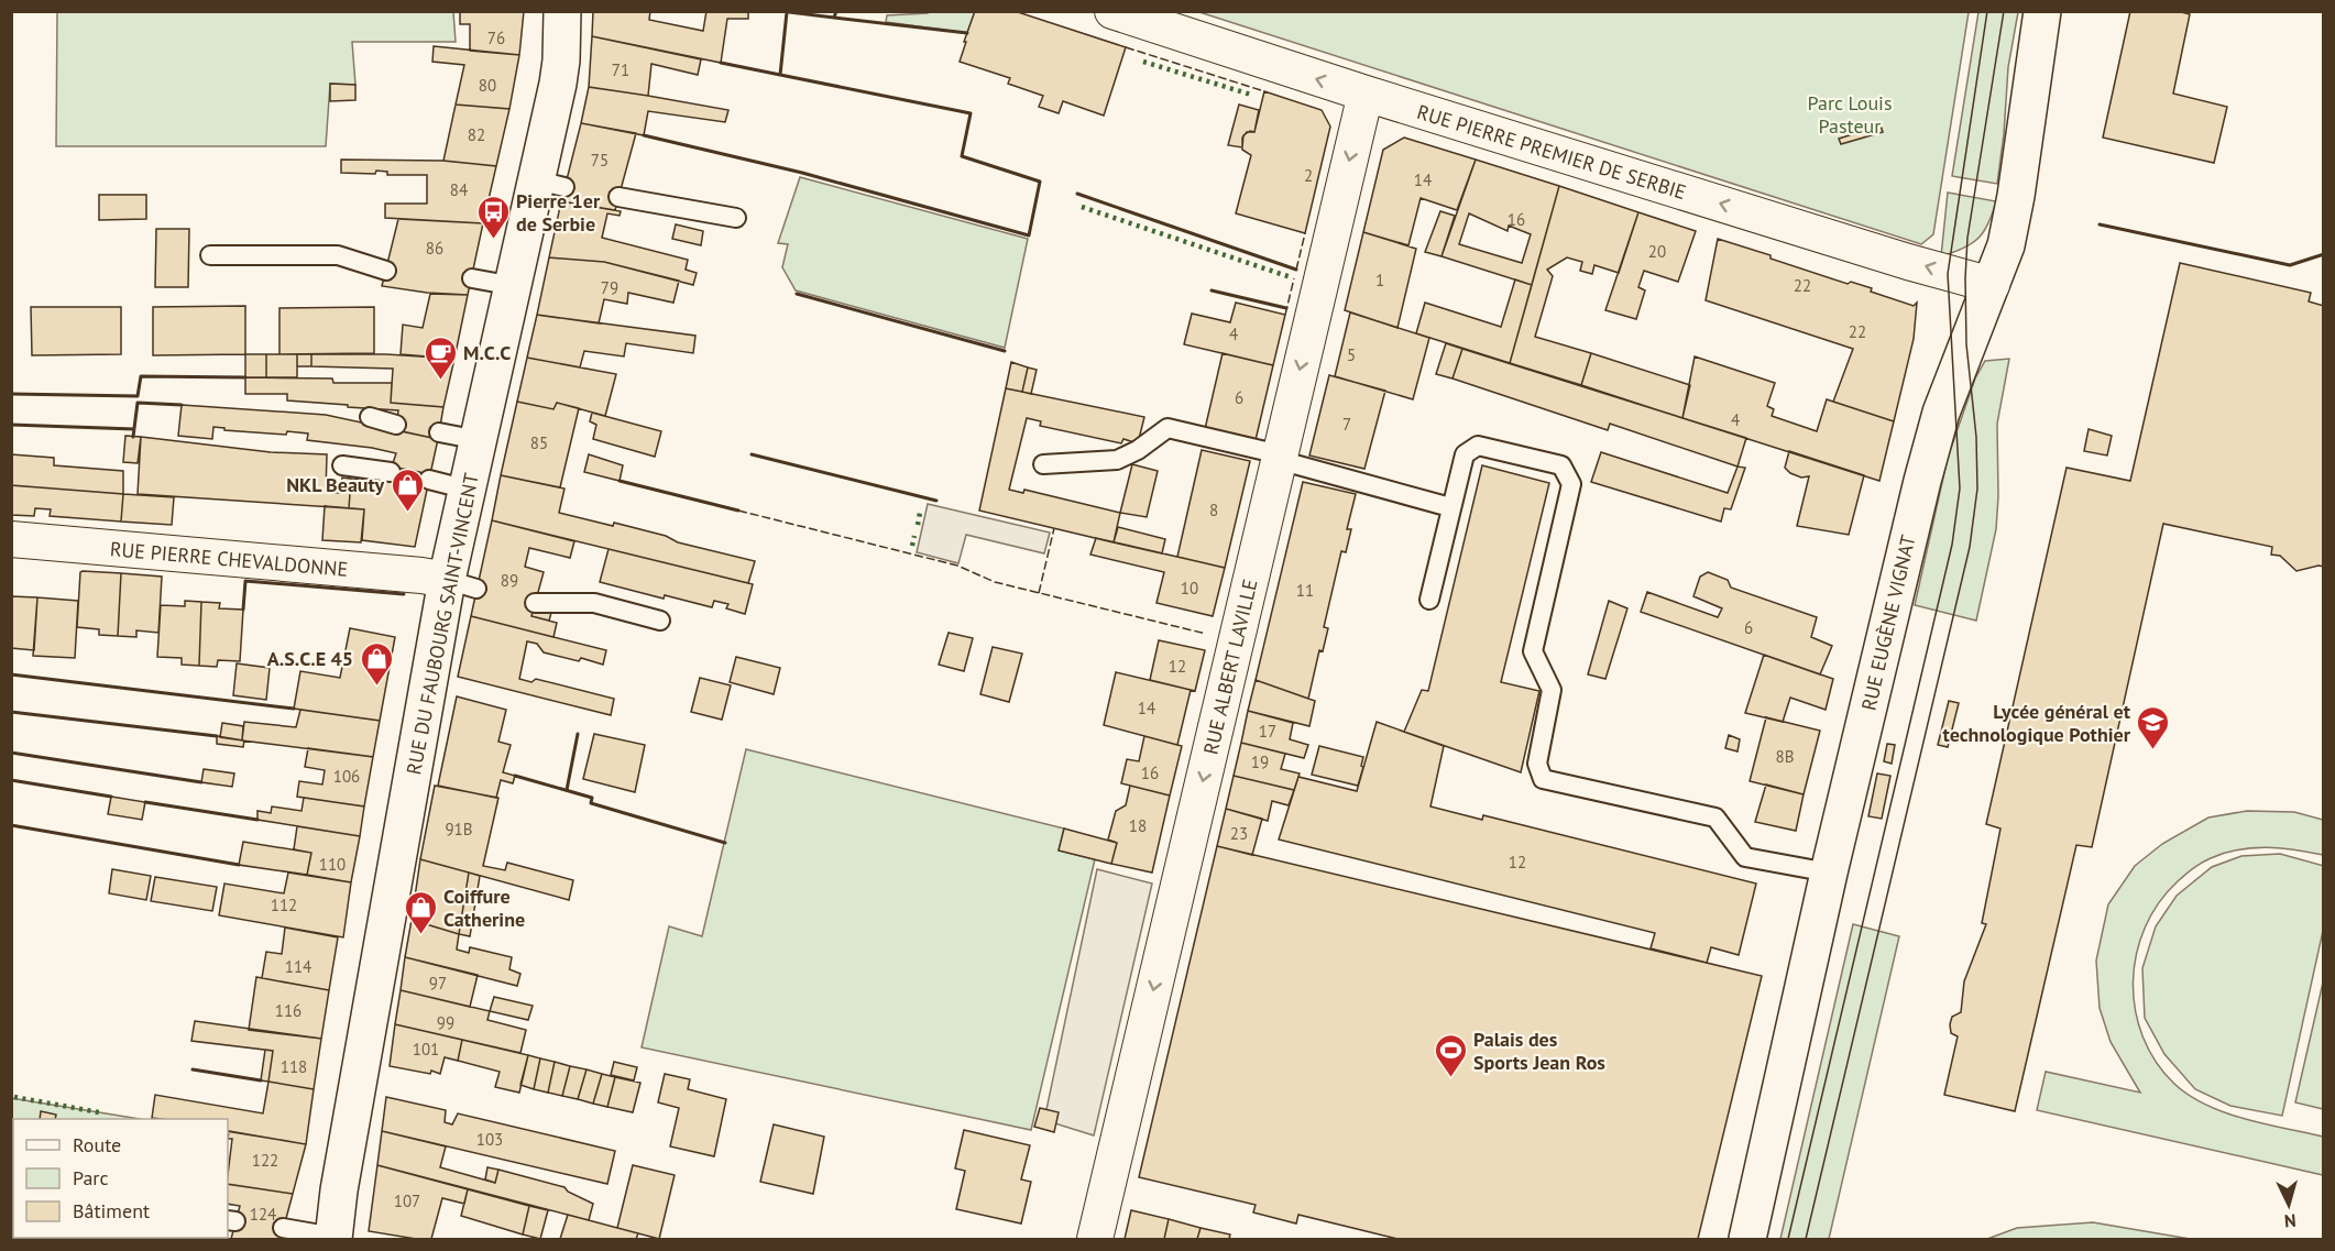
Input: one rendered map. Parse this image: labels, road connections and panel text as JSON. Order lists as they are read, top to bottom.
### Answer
{
  "streets": {
    "main road": ["RUE EUGÈNE VIGNAT", "RUE DU FAUBOURG SAINT-VINCENT"],
    "street": ["RUE PIERRE PREMIER DE SERBIE", "RUE PIERRE CHEVALDONNE", "RUE ALBERT LAVILLE"]
  },
  "crossings": [
    ["RUE PIERRE PREMIER DE SERBIE", "RUE EUGÈNE VIGNAT"],
    ["RUE PIERRE PREMIER DE SERBIE", "RUE ALBERT LAVILLE"],
    ["RUE PIERRE CHEVALDONNE", "RUE DU FAUBOURG SAINT-VINCENT"]
  ],
  "one_way": ["RUE PIERRE PREMIER DE SERBIE", "RUE ALBERT LAVILLE"],
  "parks": ["Parc Louis Pasteur"],
  "places": {
    "bus stop": ["Pierre 1er de Serbie"],
    "cafe": ["M.C.C"],
    "shop": ["NKL Beauty", "A.S.C.E 45", "Coiffure Catherine"],
    "school or university": ["Lycée général et technologique Pothier"],
    "sports": ["Palais des Sports Jean Ros"]
  },
  "house_numbers": [
    "76",
    "71",
    "80",
    "82",
    "75",
    "2",
    "14",
    "84",
    "16",
    "86",
    "20",
    "1",
    "22",
    "79",
    "22",
    "4",
    "5",
    "6",
    "4",
    "7",
    "85",
    "8",
    "89",
    "10",
    "11",
    "6",
    "12",
    "14",
    "17",
    "8B",
    "19",
    "16",
    "106",
    "18",
    "91B",
    "23",
    "12",
    "110",
    "112",
    "114",
    "97",
    "116",
    "99",
    "101",
    "118",
    "103",
    "122",
    "107",
    "124"
  ],
  "legend": ["Route", "Parc", "Bâtiment"],
  "north": "bottom"
}
